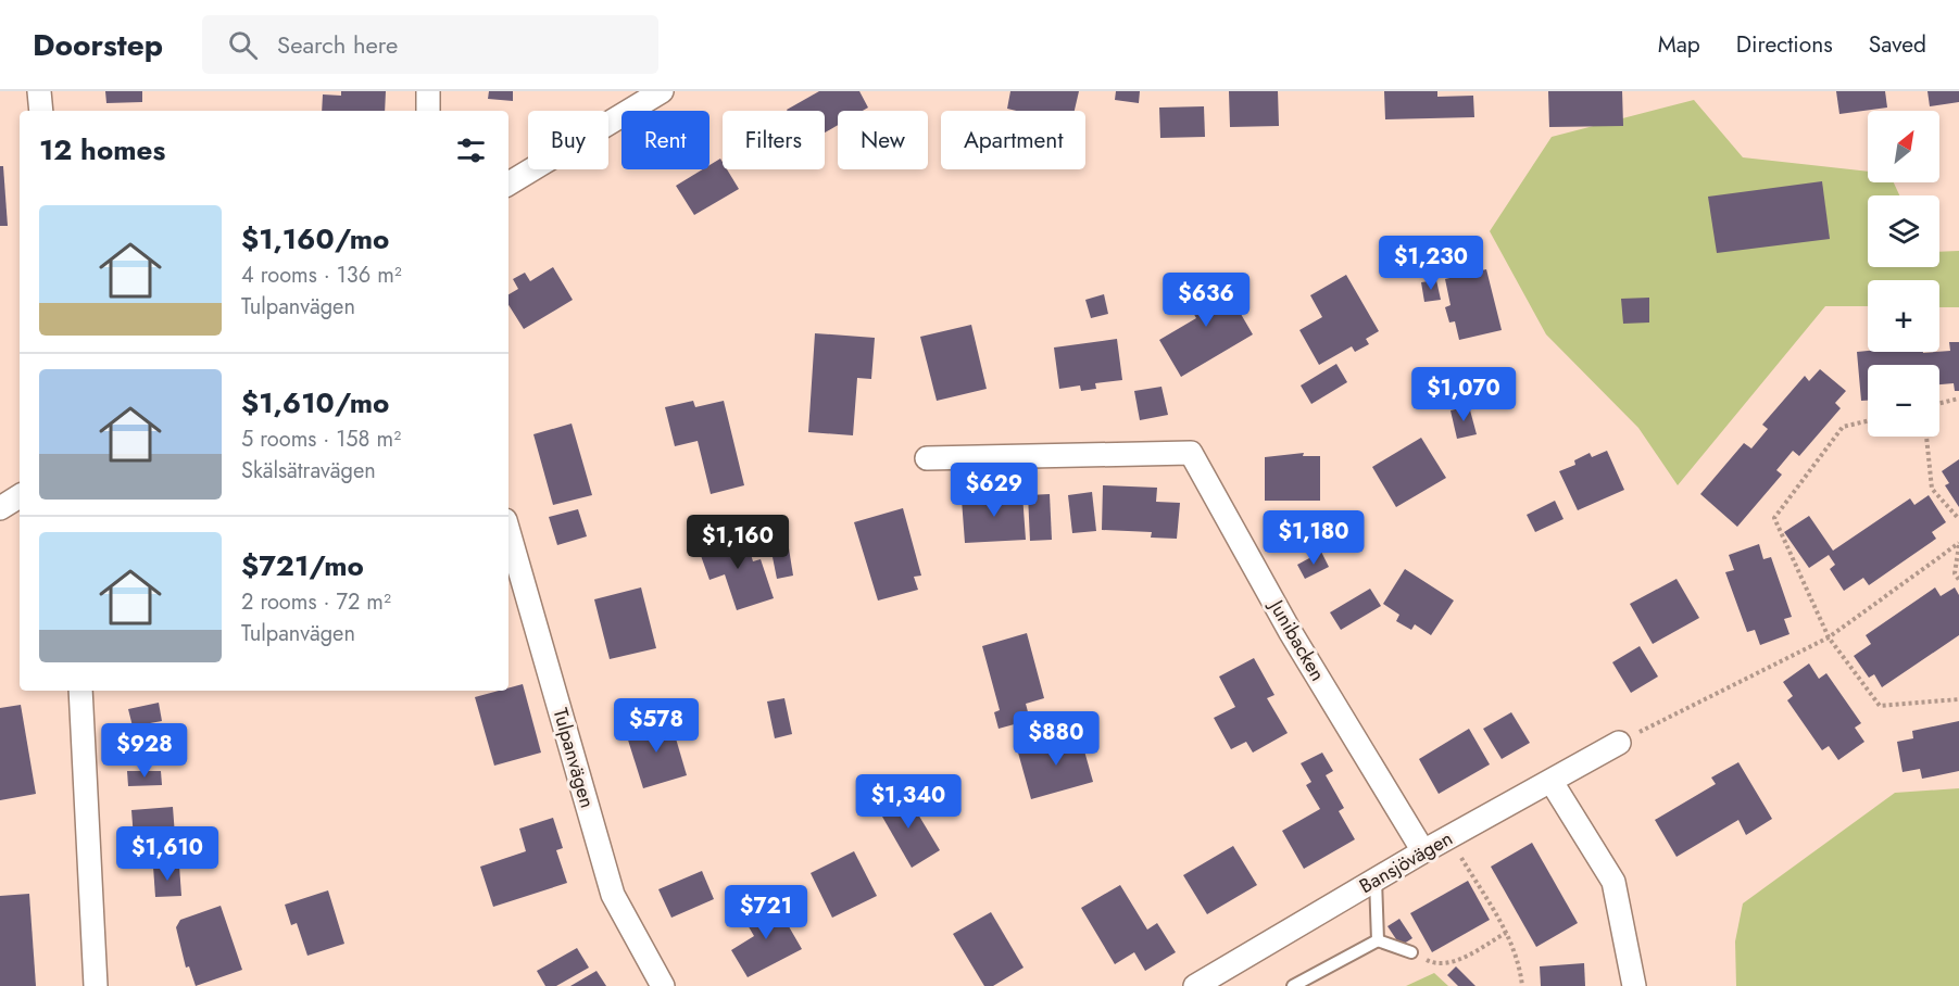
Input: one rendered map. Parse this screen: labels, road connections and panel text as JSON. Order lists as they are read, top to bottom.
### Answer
{
  "streets": {
    "street": ["Junibacken", "Tulpanvägen", "Bansjövägen"]
  },
  "crossings": [
    ["Junibacken", "Bansjövägen"]
  ],
  "north": "top right",
  "page": {
    "header": "Doorstep",
    "search": "Search here",
    "nav": ["Map", "Directions", "Saved"],
    "map_buttons": ["+", "−"],
    "chip": [
      "Buy",
      "Rent",
      "Filters",
      "New",
      "Apartment"
    ],
    "heading": "12 homes",
    "list": [
      {
        "name": "$1,160/mo",
        "note": "4 rooms · 136 m² · Tulpanvägen"
      },
      {
        "name": "$1,610/mo",
        "note": "5 rooms · 158 m² · Skälsätravägen"
      },
      {
        "name": "$721/mo",
        "note": "2 rooms · 72 m² · Tulpanvägen"
      }
    ],
    "price": [
      "$1,230",
      "$636",
      "$1,070",
      "$629",
      "$1,180",
      "$1,160",
      "$578",
      "$880",
      "$928",
      "$1,340",
      "$1,610",
      "$721"
    ]
  }
}
